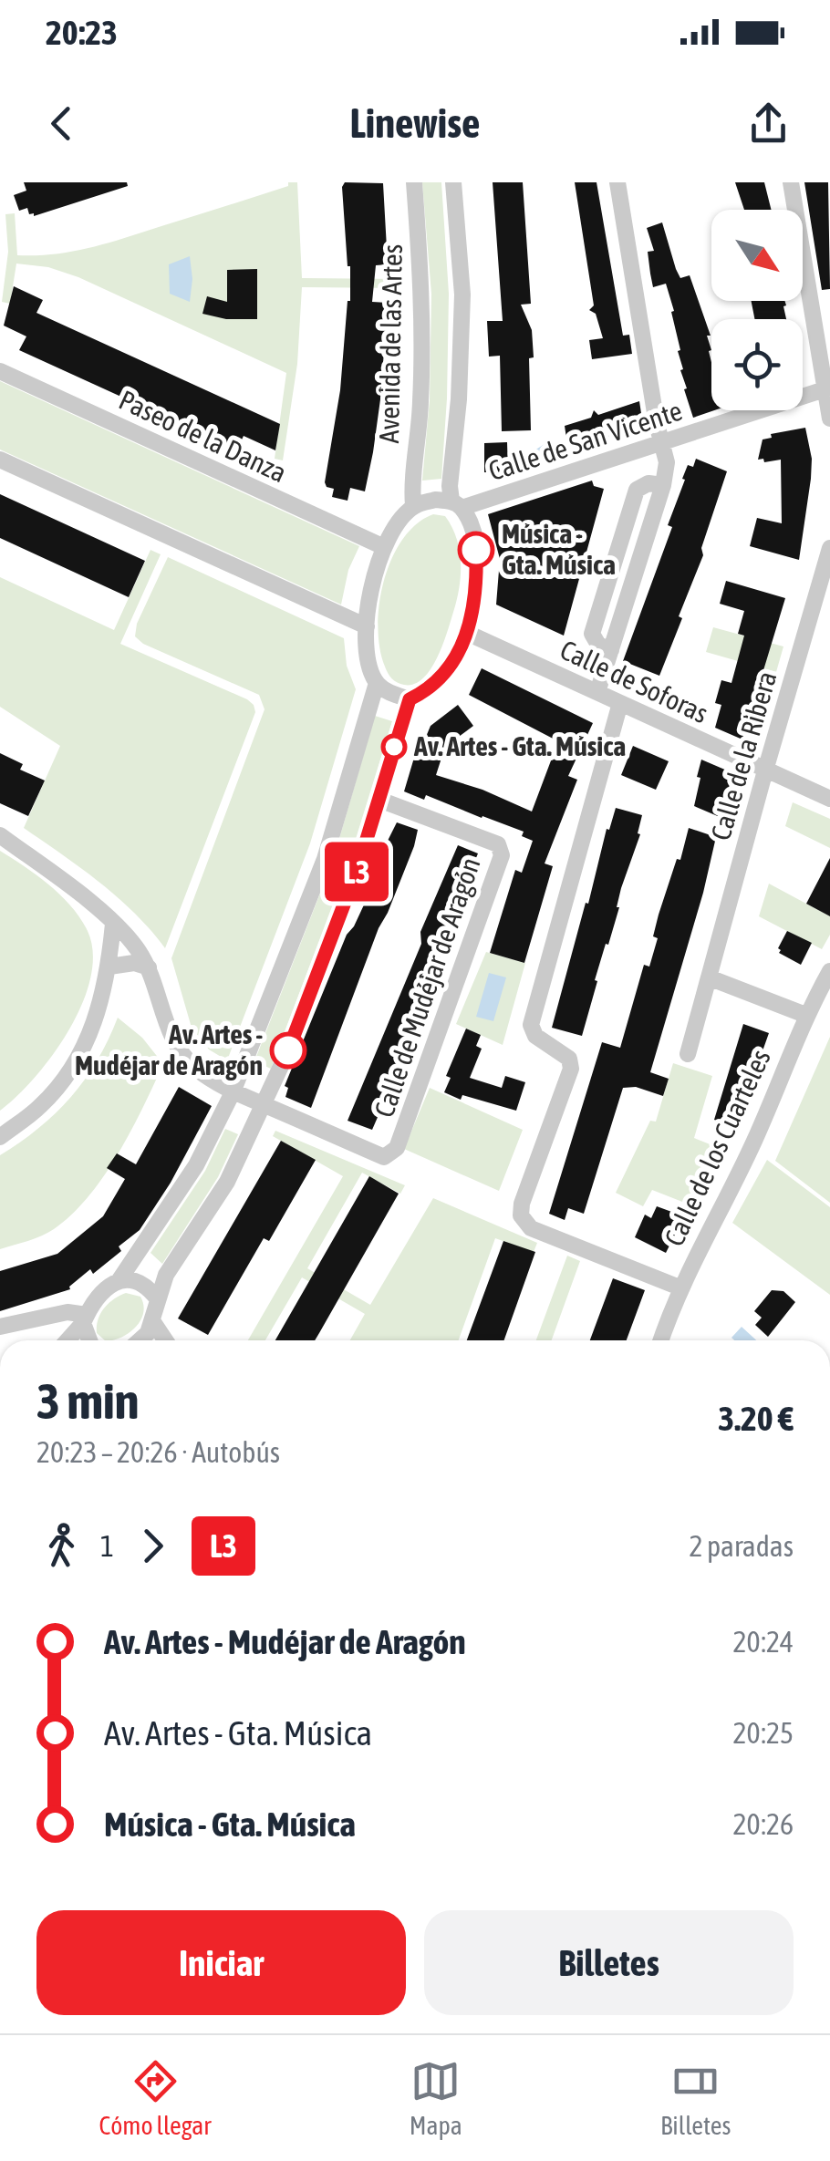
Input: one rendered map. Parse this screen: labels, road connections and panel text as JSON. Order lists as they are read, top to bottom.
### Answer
{
  "streets": {
    "street": [
      "Avenida de las Artes",
      "Paseo de la Danza",
      "Calle de San Vicente",
      "Calle de Soforas",
      "Calle de la Ribera",
      "Calle de Mudéjar de Aragón",
      "Calle de los Cuarteles"
    ]
  },
  "crossings": [
    ["Avenida de las Artes", "Calle de San Vicente"],
    ["Calle de Soforas", "Calle de la Ribera"]
  ],
  "places": ["Música - Gta. Música", "Av. Artes - Gta. Música", "Av. Artes - Mudéjar de Aragón"],
  "lines": ["bus line L3"],
  "north": "bottom right",
  "page": {
    "status": "20:23",
    "header": "Linewise",
    "on_map": "L3",
    "heading": ["3 min", "20:23 – 20:26 · Autobús", "3.20 €"],
    "legs": ["1", "L3", "2 paradas"],
    "list": [
      {
        "name": "Av. Artes - Mudéjar de Aragón",
        "value": "20:24"
      },
      {
        "name": "Av. Artes - Gta. Música",
        "value": "20:25"
      },
      {
        "name": "Música - Gta. Música",
        "value": "20:26"
      }
    ],
    "buttons": ["Iniciar", "Billetes"],
    "tabs": ["Cómo llegar", "Mapa", "Billetes"]
  }
}
